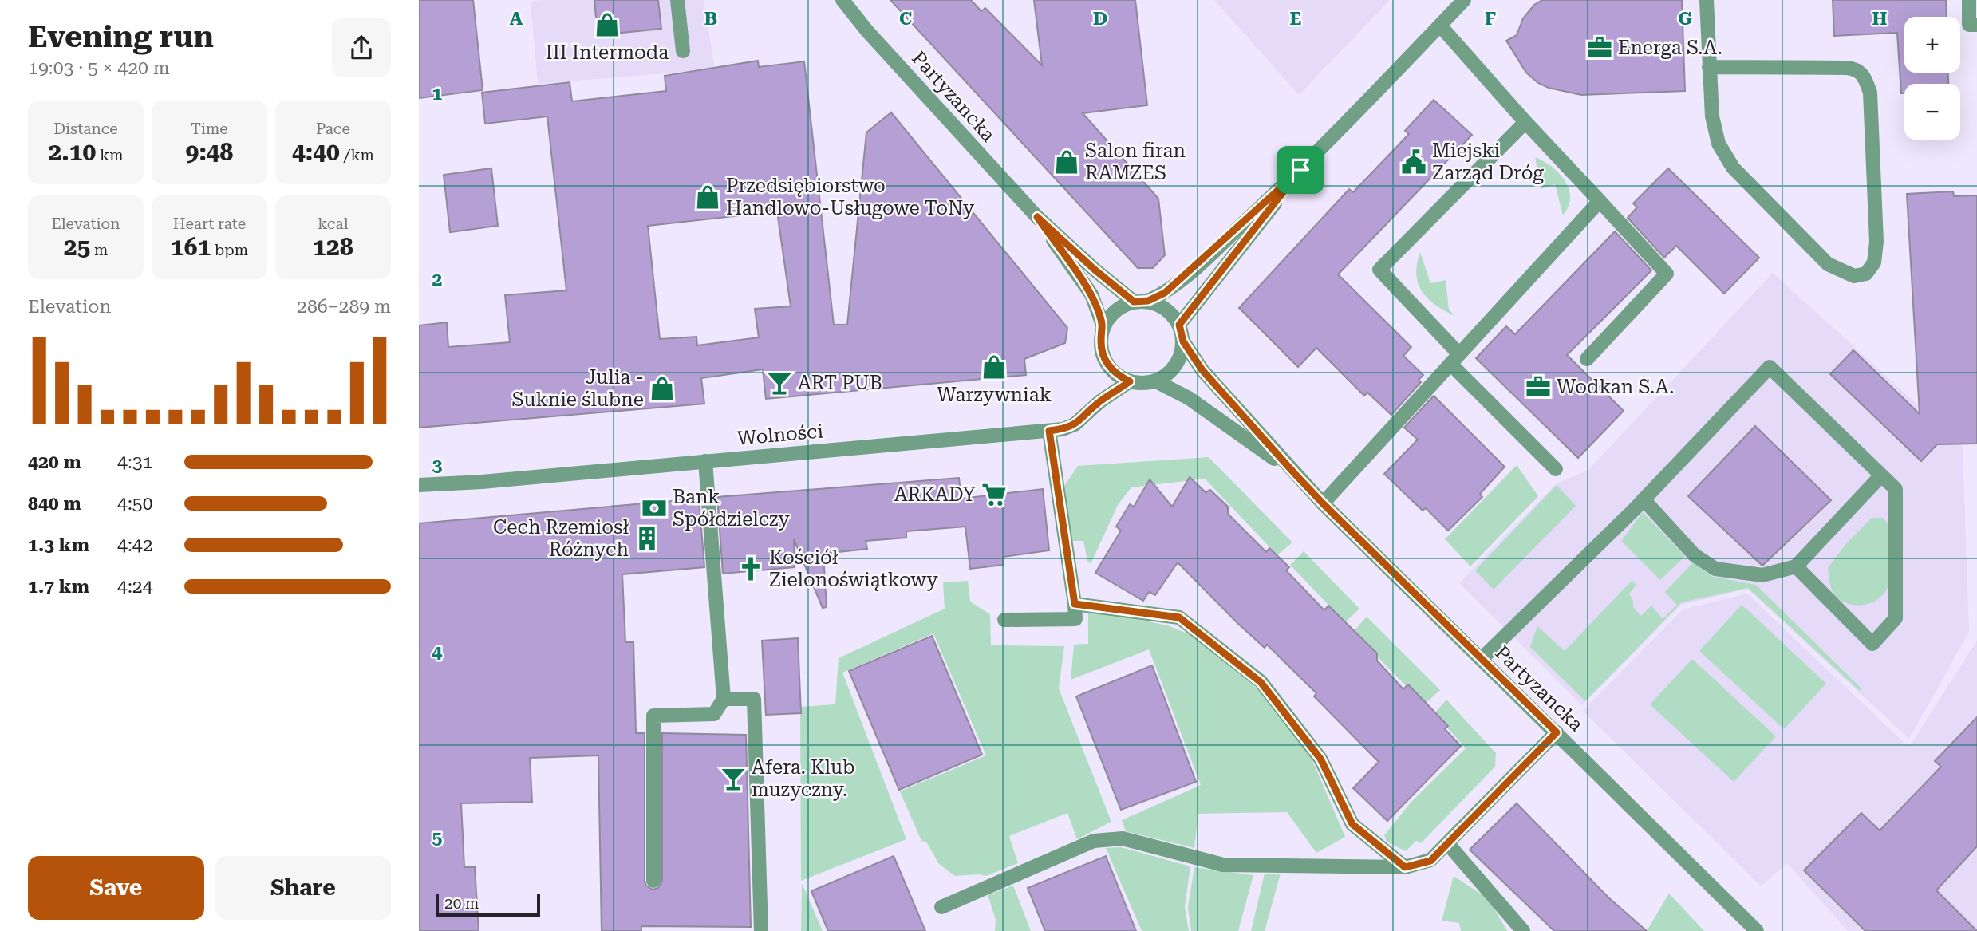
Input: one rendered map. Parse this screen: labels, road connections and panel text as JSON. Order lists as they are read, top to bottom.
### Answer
{
  "streets": {
    "street": ["Partyzancka", "Wolności"]
  },
  "crossings": [
    ["Partyzancka", "Wolności"]
  ],
  "places": {
    "shop": [
      "III Intermoda",
      "Salon firan RAMZES",
      "Przedsiębiorstwo Handlowo-Usługowe ToNy",
      "Warzywniak",
      "Julia - Suknie ślubne"
    ],
    "office": ["Energa S.A.", "Wodkan S.A."],
    "public building": ["Miejski Zarząd Dróg"],
    "bar": ["ART PUB", "Afera. Klub muzyczny."],
    "supermarket": ["ARKADY"],
    "bank": ["Bank Spółdzielczy"],
    "building": ["Cech Rzemiosł Różnych"],
    "church": ["Kościół Zielonoświątkowy"]
  },
  "scale_bar": "20 m",
  "page": {
    "heading": ["Evening run", "19:03 · 5 × 420 m"],
    "map_buttons": ["+", "−"],
    "stats": [
      ["Distance", "2.10 km"],
      ["Time", "9:48"],
      ["Pace", "4:40 /km"],
      ["Elevation", "25 m"],
      ["Heart rate", "161 bpm"],
      ["kcal", "128"]
    ],
    "chart": ["Elevation", "286–289 m"],
    "list": [
      {
        "name": "420 m",
        "note": "4:31"
      },
      {
        "name": "840 m",
        "note": "4:50"
      },
      {
        "name": "1.3 km",
        "note": "4:42"
      },
      {
        "name": "1.7 km",
        "note": "4:24"
      }
    ],
    "buttons": ["Save", "Share"],
    "scale": "20 m"
  },
  "grid": {
    "columns": [
      "A",
      "B",
      "C",
      "D",
      "E",
      "F",
      "G",
      "H"
    ],
    "rows": [
      "1",
      "2",
      "3",
      "4",
      "5"
    ]
  }
}
